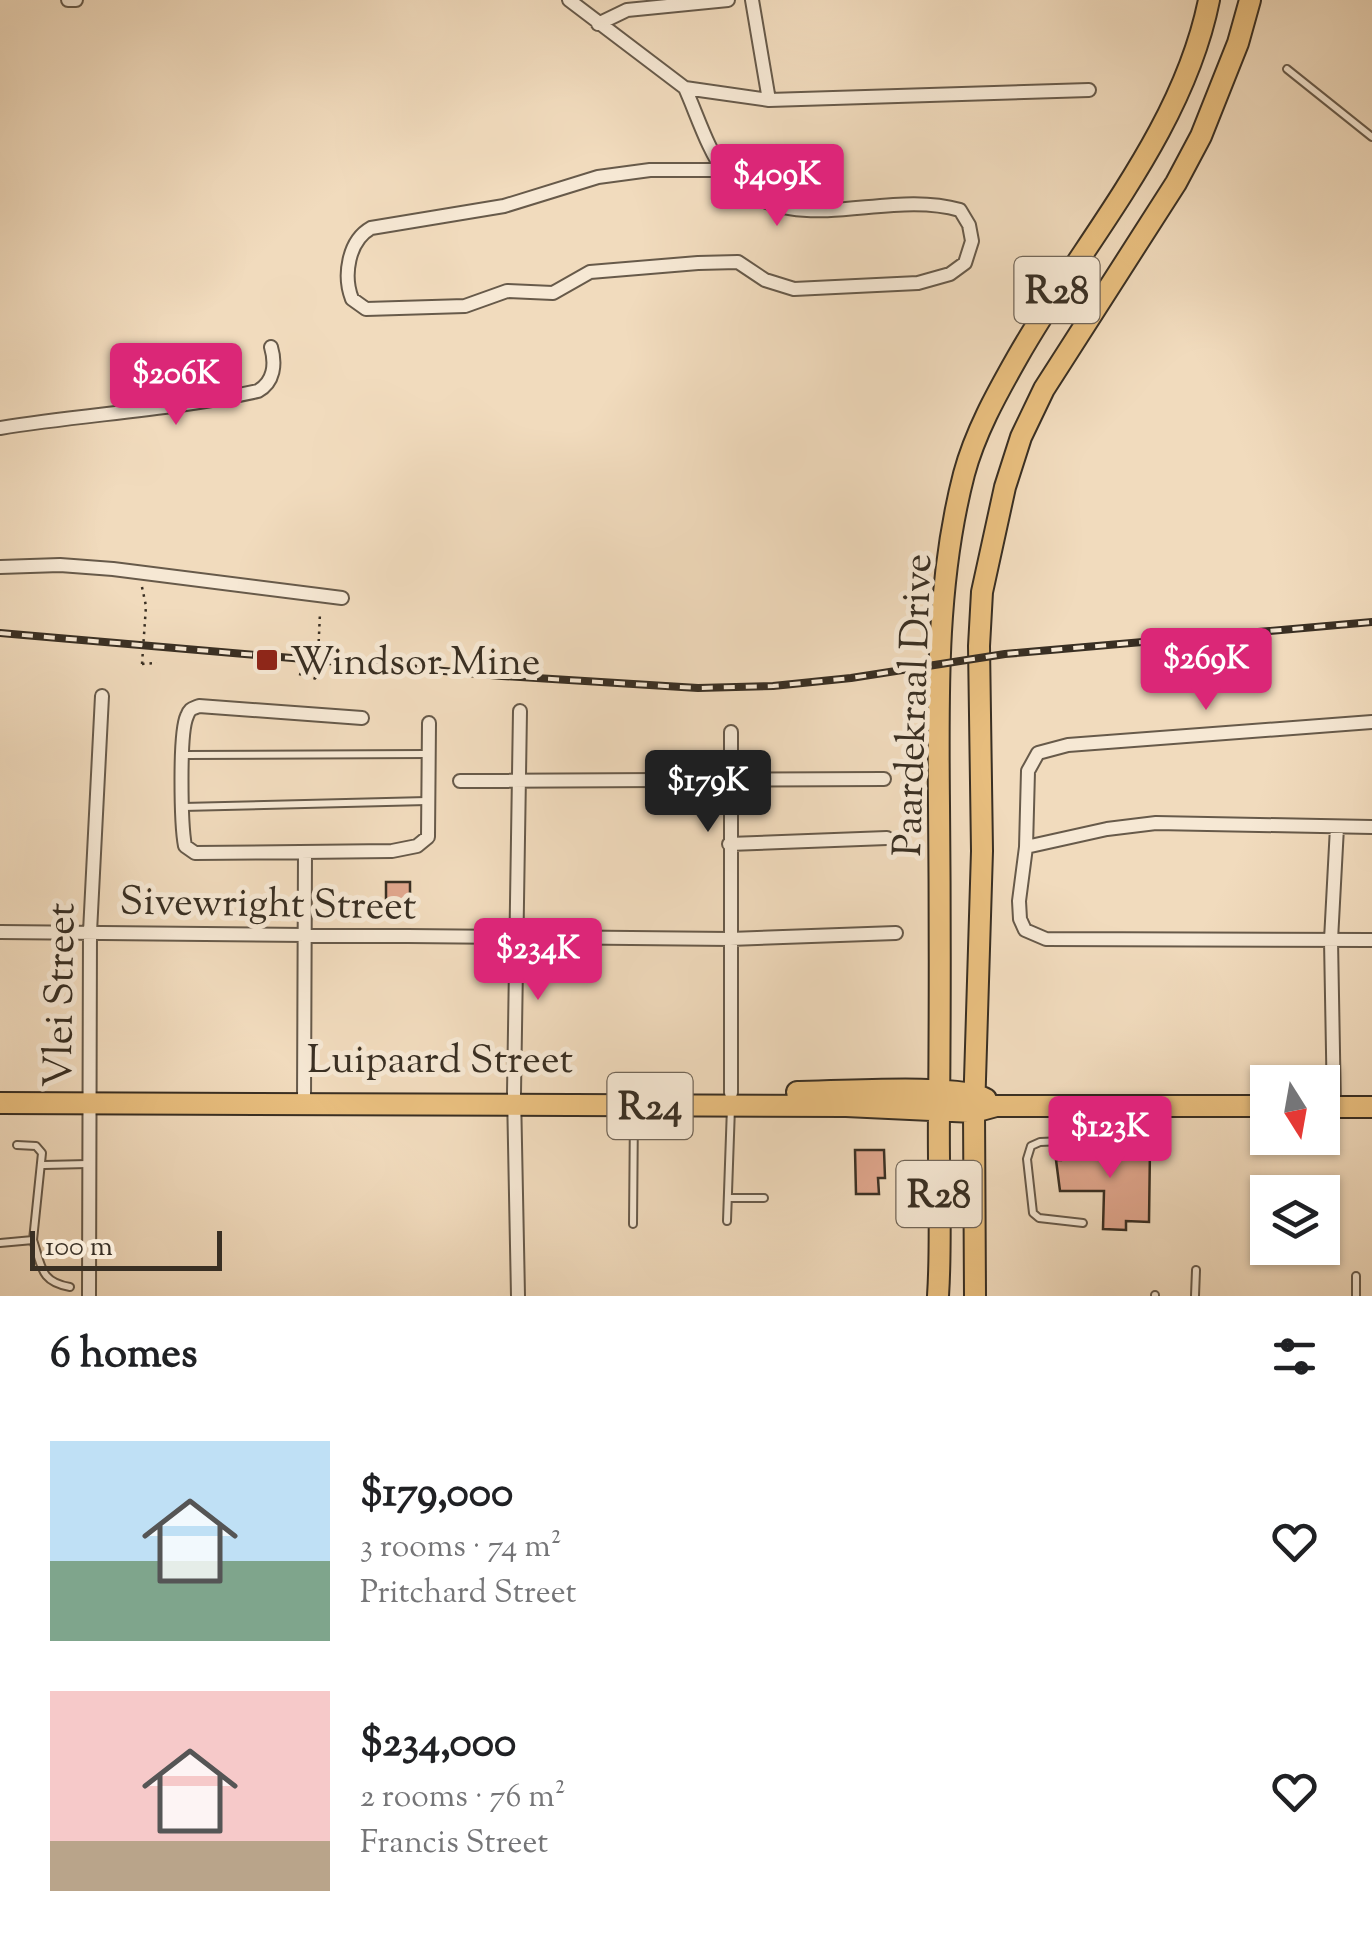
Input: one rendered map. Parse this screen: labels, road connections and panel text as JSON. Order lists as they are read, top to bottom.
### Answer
{
  "streets": {
    "main road": [
      "R28",
      "Paardekraal Drive",
      "Luipaard Street",
      "R24"
    ],
    "street": ["Sivewright Street", "Vlei Street"]
  },
  "crossings": [
    ["Paardekraal Drive", "Luipaard Street"],
    ["Sivewright Street", "Vlei Street"],
    ["Vlei Street", "Luipaard Street"]
  ],
  "places": {
    "transit": ["Windsor Mine"]
  },
  "scale_bar": "100 m",
  "north": "bottom",
  "page": {
    "price": [
      "$409K",
      "$206K",
      "$269K",
      "$179K",
      "$234K",
      "$123K"
    ],
    "scale": "100 m",
    "heading": "6 homes",
    "list": [
      {
        "name": "$179,000",
        "note": "3 rooms · 74 m² · Pritchard Street"
      },
      {
        "name": "$234,000",
        "note": "2 rooms · 76 m² · Francis Street"
      }
    ]
  }
}
